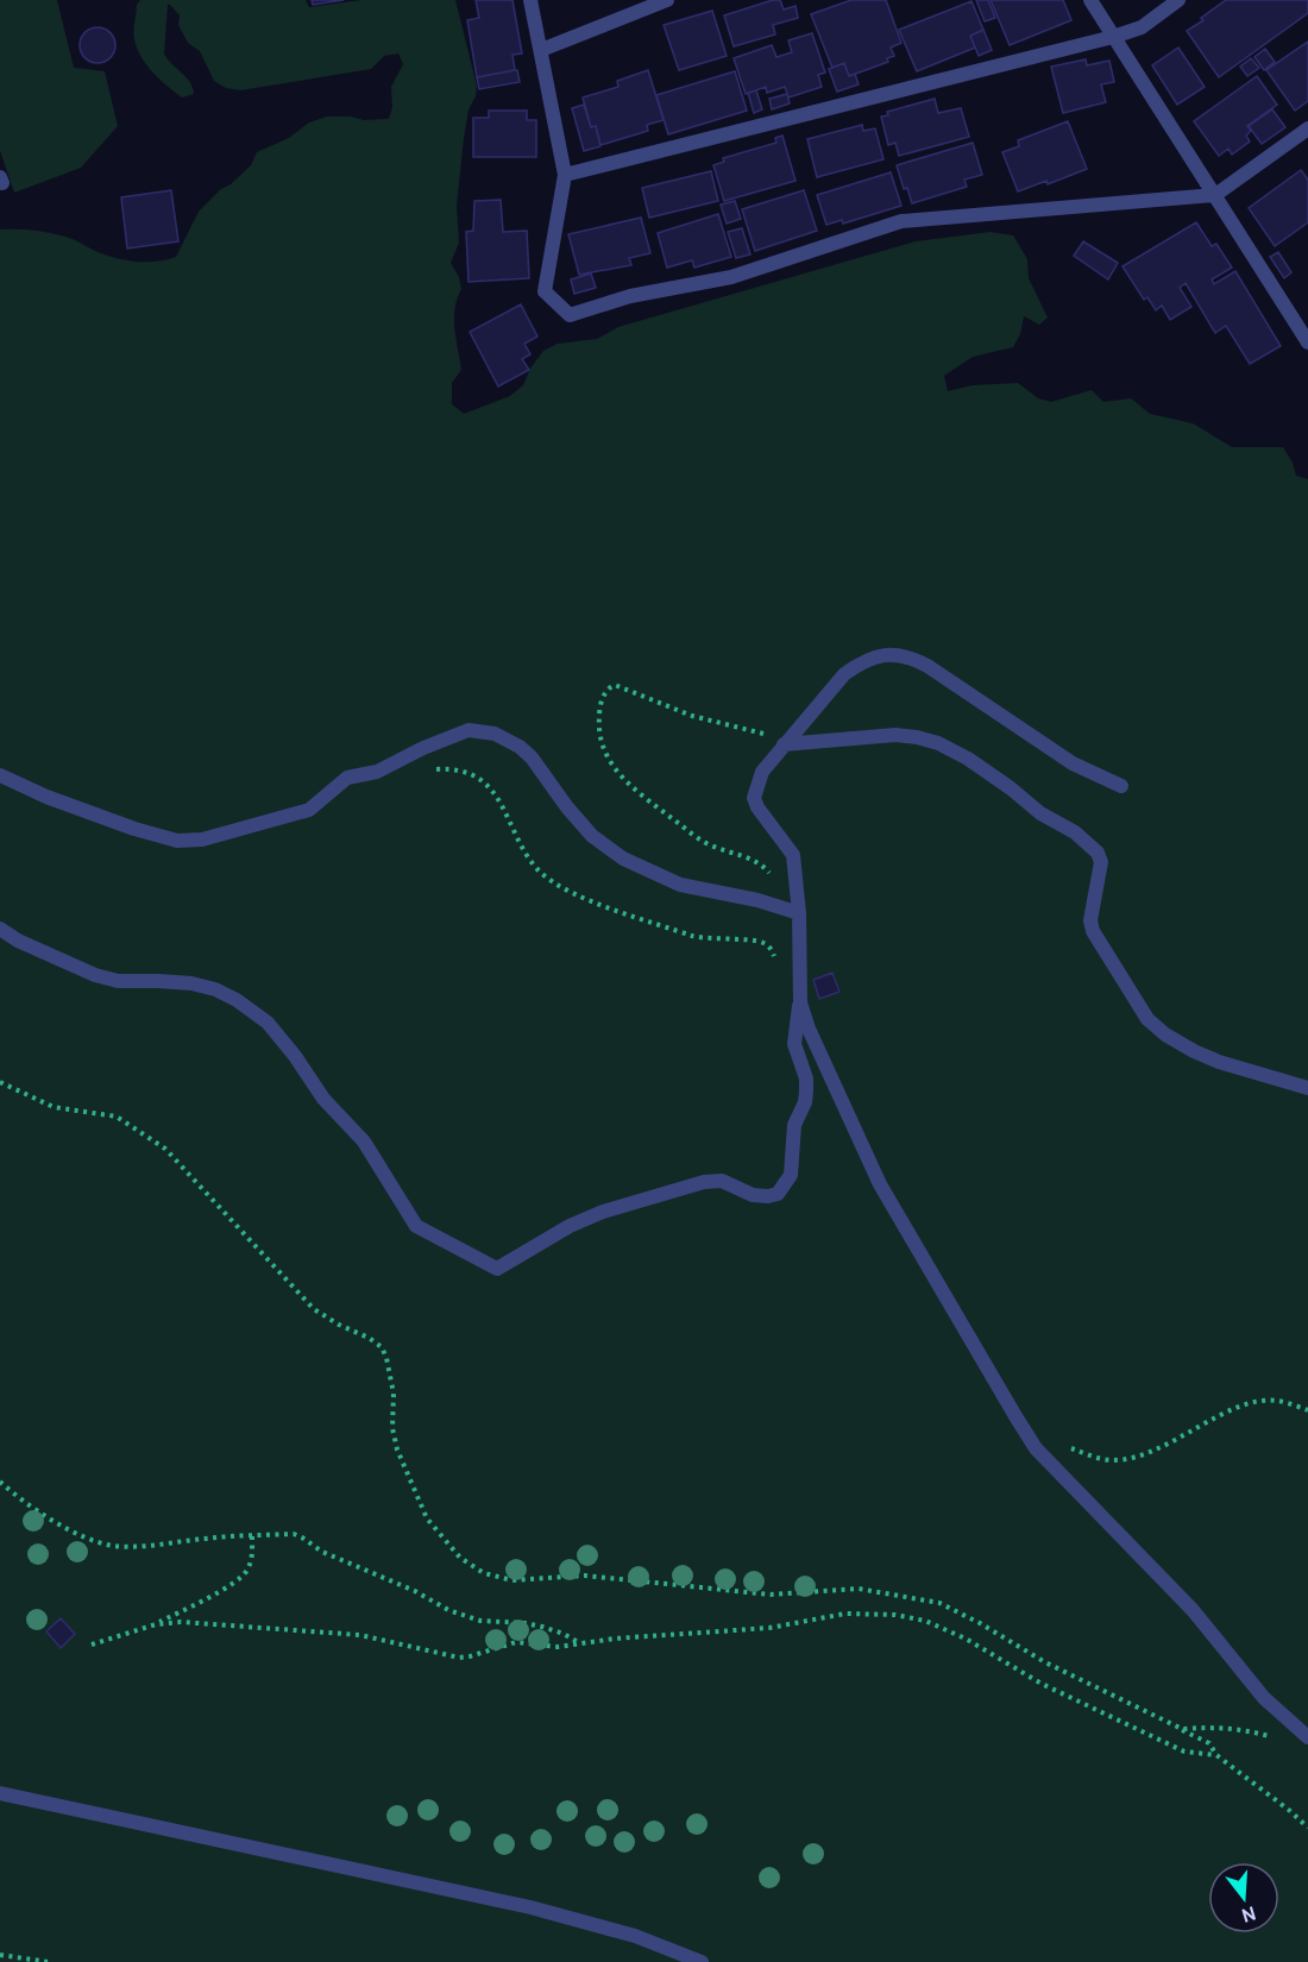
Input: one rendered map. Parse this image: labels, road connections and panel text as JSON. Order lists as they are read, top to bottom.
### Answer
{
  "north": "bottom"
}
